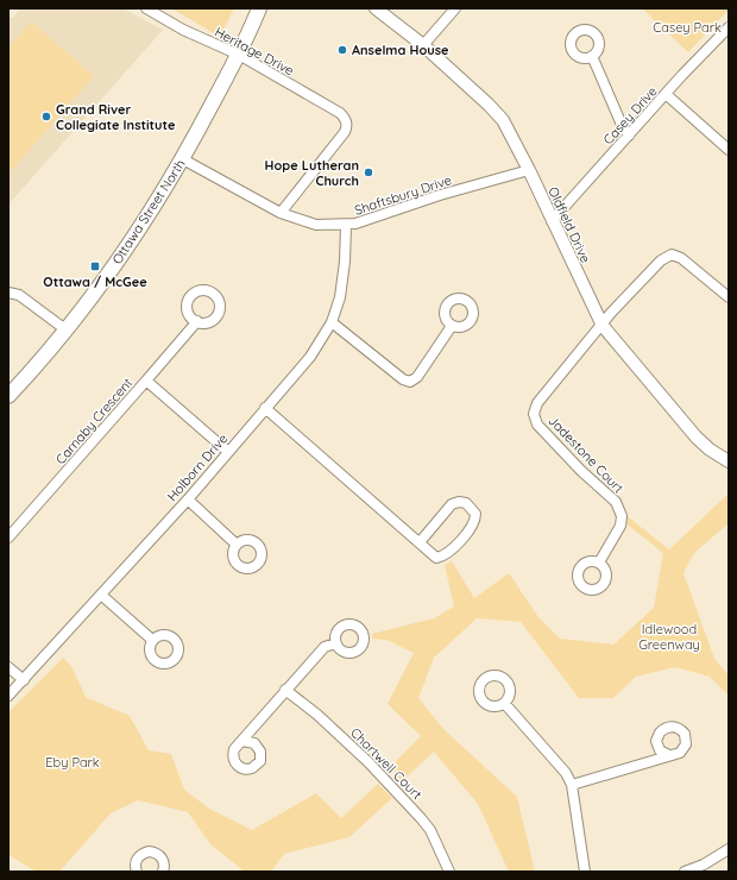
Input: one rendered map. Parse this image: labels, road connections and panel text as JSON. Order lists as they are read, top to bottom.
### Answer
{
  "streets": {
    "main road": ["Ottawa Street North"],
    "street": [
      "Heritage Drive",
      "Casey Drive",
      "Shaftsbury Drive",
      "Oldfield Drive",
      "Carnaby Crescent",
      "Jadestone Court",
      "Holborn Drive",
      "Chartwell Court"
    ]
  },
  "crossings": [
    ["Heritage Drive", "Shaftsbury Drive"],
    ["Heritage Drive", "Ottawa Street North"],
    ["Casey Drive", "Oldfield Drive"],
    ["Shaftsbury Drive", "Ottawa Street North"],
    ["Shaftsbury Drive", "Oldfield Drive"],
    ["Shaftsbury Drive", "Holborn Drive"],
    ["Oldfield Drive", "Jadestone Court"],
    ["Carnaby Crescent", "Holborn Drive"]
  ],
  "parks": ["Casey Park", "Idlewood Greenway", "Eby Park"],
  "places": {
    "other": ["Anselma House", "Grand River Collegiate Institute", "Hope Lutheran Church"],
    "transit": ["Ottawa / McGee"]
  }
}
